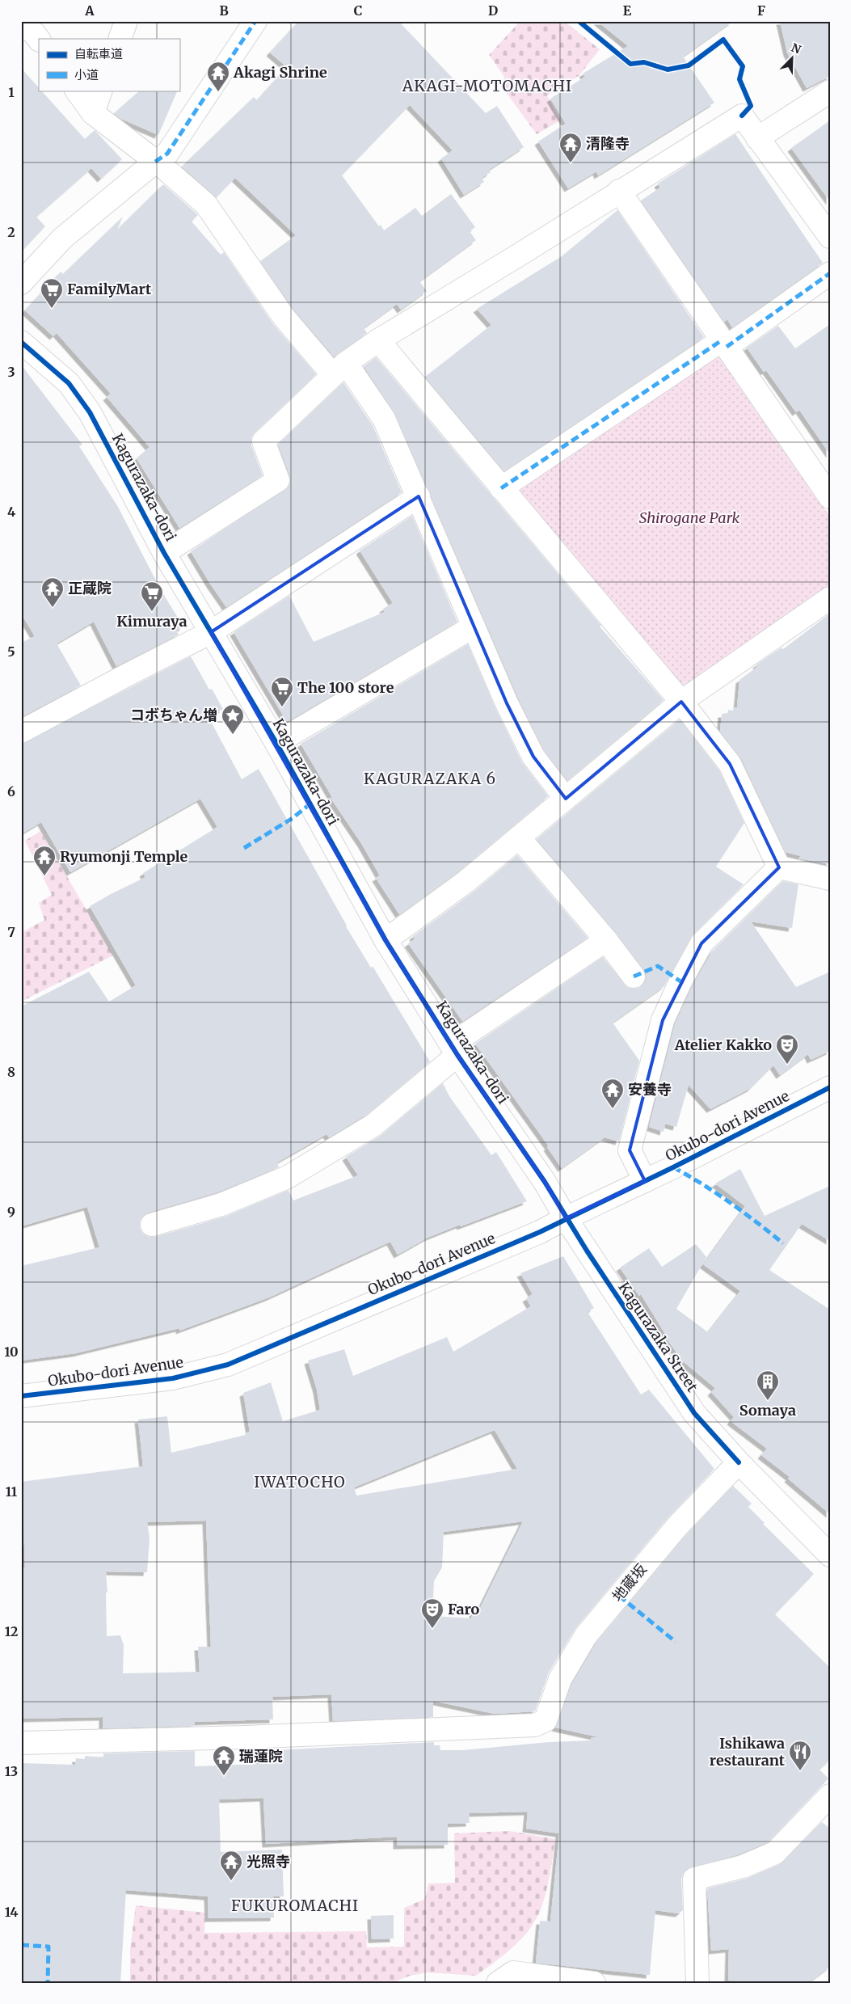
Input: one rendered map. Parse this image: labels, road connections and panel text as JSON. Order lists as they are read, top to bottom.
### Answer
{
  "streets": {
    "street": [
      "Kagurazaka-dori",
      "Okubo-dori Avenue",
      "Kagurazaka Street",
      "地蔵坂"
    ]
  },
  "crossings": [
    ["Kagurazaka-dori", "Okubo-dori Avenue"],
    ["Kagurazaka-dori", "Kagurazaka Street"],
    ["Okubo-dori Avenue", "Kagurazaka Street"],
    ["Kagurazaka Street", "地蔵坂"]
  ],
  "districts": [
    "AKAGI-MOTOMACHI",
    "KAGURAZAKA 6",
    "IWATOCHO",
    "FUKUROMACHI"
  ],
  "parks": ["Shirogane Park"],
  "places": {
    "temple": [
      "Akagi Shrine",
      "清隆寺",
      "正蔵院",
      "Ryumonji Temple",
      "安養寺",
      "瑞蓮院",
      "光照寺"
    ],
    "supermarket": ["FamilyMart", "Kimuraya", "The 100 store"],
    "place": ["コボちゃん増"],
    "theatre": ["Atelier Kakko", "Faro"],
    "building": ["Somaya"],
    "restaurant": ["Ishikawa restaurant"]
  },
  "legend": ["自転車道", "小道"],
  "north": "top right",
  "grid": {
    "columns": [
      "A",
      "B",
      "C",
      "D",
      "E",
      "F"
    ],
    "rows": [
      "1",
      "2",
      "3",
      "4",
      "5",
      "6",
      "7",
      "8",
      "9",
      "10",
      "11",
      "12",
      "13",
      "14"
    ]
  }
}
